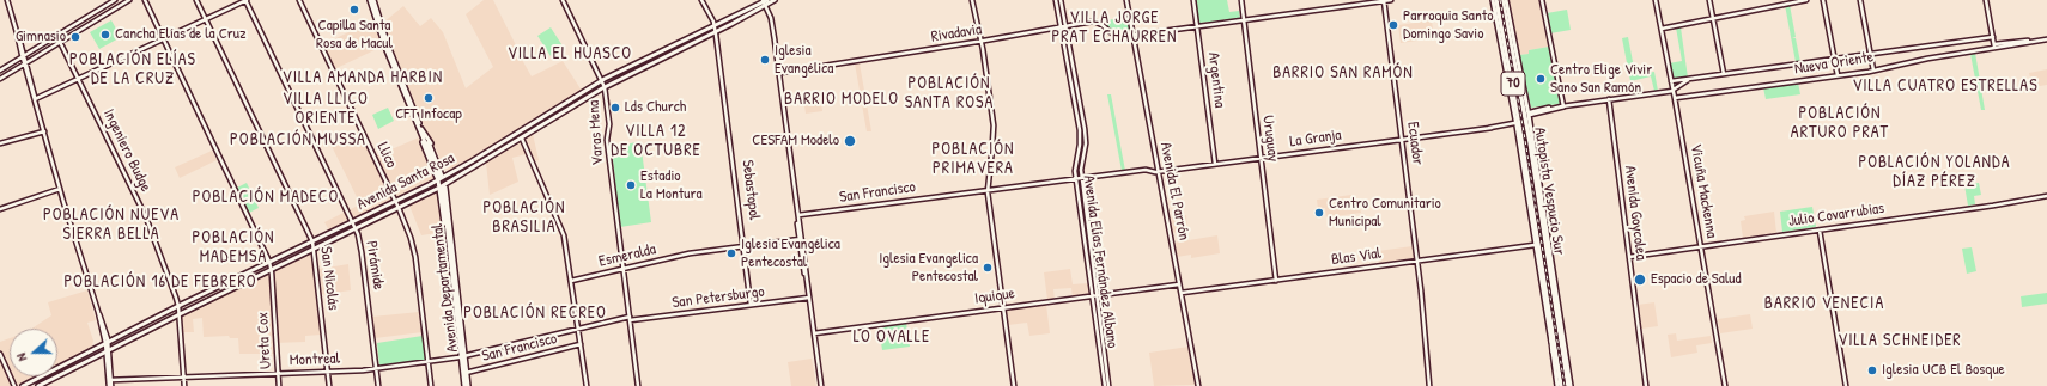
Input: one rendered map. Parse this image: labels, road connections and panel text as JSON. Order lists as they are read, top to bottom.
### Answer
{
  "streets": {
    "highway": ["70", "Autopista Vespucio Sur"],
    "main road": ["Avenida Santa Rosa", "Avenida Departamental"],
    "street": [
      "Rivadavia",
      "Nueva Oriente",
      "Argentina",
      "Varas Mena",
      "Uruguay",
      "La Granja",
      "Ecuador",
      "Ingeniero Budge",
      "Llico",
      "Sebastopol",
      "Avenida El Parrón",
      "Vicuña Mackenna",
      "San Francisco",
      "Avenida Goycolea",
      "Julio Covarrubias",
      "Esmeralda",
      "Blas Vial",
      "Avenida Elías Fernández Albano",
      "Pirámide",
      "San Nicolás",
      "Iquique",
      "San Petersburgo",
      "Ureta Cox",
      "Montreal"
    ]
  },
  "crossings": [
    ["Rivadavia", "Argentina"],
    ["Rivadavia", "Uruguay"],
    ["Rivadavia", "Ecuador"],
    ["Rivadavia", "Avenida El Parrón"],
    ["Rivadavia", "Avenida Elías Fernández Albano"],
    ["Nueva Oriente", "Vicuña Mackenna"],
    ["Argentina", "La Granja"],
    ["Varas Mena", "Avenida Santa Rosa"],
    ["Varas Mena", "Esmeralda"],
    ["Varas Mena", "San Petersburgo"],
    ["Uruguay", "La Granja"],
    ["Uruguay", "Blas Vial"],
    ["La Granja", "Ecuador"],
    ["La Granja", "Avenida El Parrón"],
    ["La Granja", "San Francisco"],
    ["Ecuador", "Blas Vial"],
    ["Ingeniero Budge", "Avenida Santa Rosa"],
    ["Ingeniero Budge", "Montreal"],
    ["Llico", "Avenida Santa Rosa"],
    ["Llico", "Montreal"],
    ["Avenida Santa Rosa", "Sebastopol"],
    ["Avenida Santa Rosa", "Pirámide"],
    ["Avenida Santa Rosa", "San Nicolás"],
    ["Avenida Santa Rosa", "Ureta Cox"],
    ["Sebastopol", "Esmeralda"],
    ["Sebastopol", "San Petersburgo"],
    ["Avenida El Parrón", "San Francisco"],
    ["Avenida El Parrón", "Blas Vial"],
    ["Avenida El Parrón", "Iquique"],
    ["Vicuña Mackenna", "Julio Covarrubias"],
    ["San Francisco", "Avenida Elías Fernández Albano"],
    ["San Francisco", "Avenida Departamental"],
    ["Avenida Goycolea", "Julio Covarrubias"],
    ["Avenida Elías Fernández Albano", "Iquique"],
    ["Pirámide", "Montreal"],
    ["San Nicolás", "Montreal"],
    ["Avenida Departamental", "Montreal"],
    ["San Petersburgo", "Montreal"],
    ["Ureta Cox", "Montreal"]
  ],
  "districts": [
    "VILLA JORGE PRAT ECHAURREN",
    "VILLA EL HUASCO",
    "POBLACIÓN ELÍAS DE LA CRUZ",
    "BARRIO SAN RAMÓN",
    "VILLA AMANDA HARBIN",
    "POBLACIÓN SANTA ROSA",
    "VILLA CUATRO ESTRELLAS",
    "VILLA LLICO ORIENTE",
    "BARRIO MODELO",
    "POBLACIÓN ARTURO PRAT",
    "VILLA 12 DE OCTUBRE",
    "POBLACIÓN MUSSA",
    "POBLACIÓN PRIMAVERA",
    "POBLACIÓN YOLANDA DÍAZ PÉREZ",
    "POBLACIÓN MADECO",
    "POBLACIÓN BRASILIA",
    "POBLACIÓN NUEVA SIERRA BELLA",
    "POBLACIÓN MADEMSA",
    "POBLACIÓN 16 DE FEBRERO",
    "BARRIO VENECIA",
    "POBLACIÓN RECREO",
    "LO OVALLE",
    "VILLA SCHNEIDER"
  ],
  "places": [
    "Capilla Santa Rosa de Macul",
    "Parroquia Santo Domingo Savio",
    "Cancha Elías de la Cruz",
    "Gimnasio",
    "Iglesia Evangélica",
    "Centro Elige Vivir Sano San Ramón",
    "CFT Infocap",
    "Lds Church",
    "CESFAM Modelo",
    "Estadio La Montura",
    "Centro Comunitario Municipal",
    "Iglesia Evangélica Pentecostal",
    "Iglesia Evangelica Pentecostal",
    "Espacio de Salud",
    "Iglesia UCB El Bosque"
  ],
  "north": "left"
}
